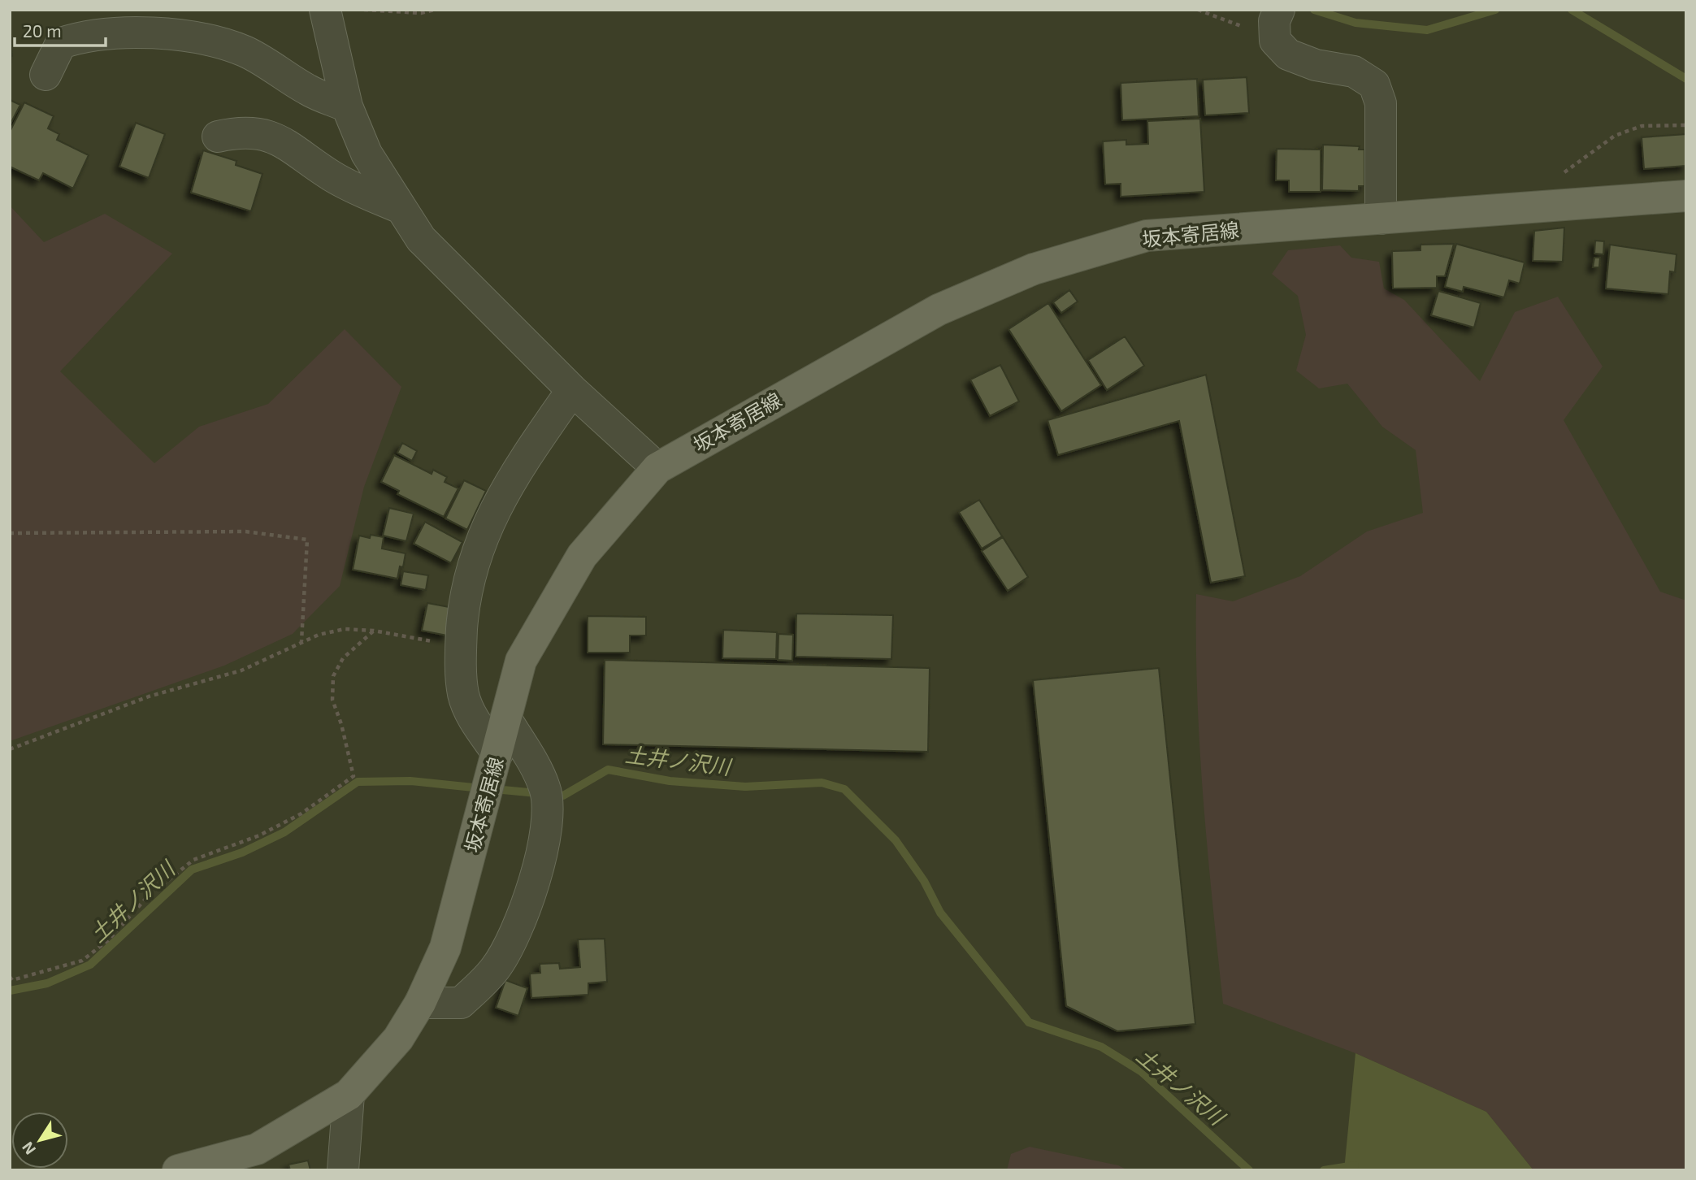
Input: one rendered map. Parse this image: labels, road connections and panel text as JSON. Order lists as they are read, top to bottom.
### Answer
{
  "streets": {
    "main road": ["坂本寄居線"]
  },
  "water": ["土井ノ沢川"],
  "scale_bar": "20 m",
  "north": "bottom left"
}
